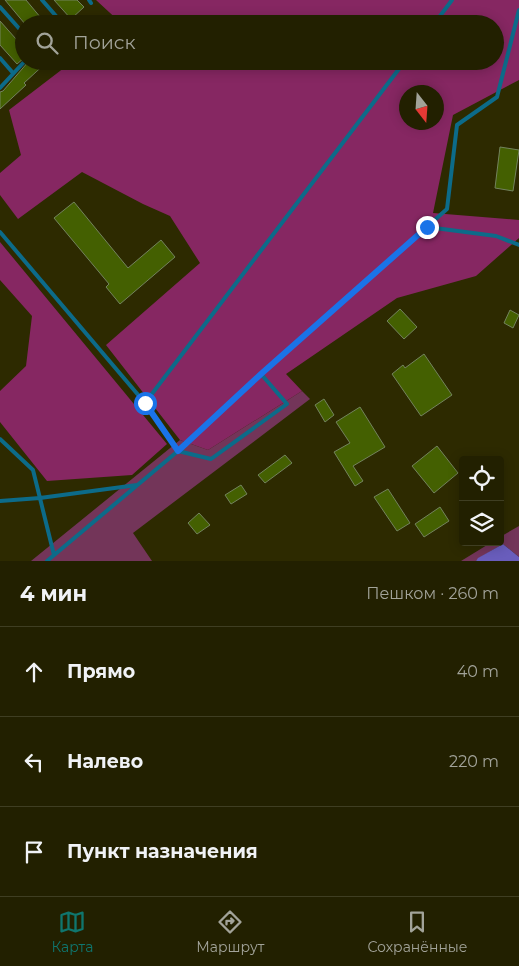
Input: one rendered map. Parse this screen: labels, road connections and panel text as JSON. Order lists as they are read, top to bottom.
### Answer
{
  "north": "bottom",
  "page": {
    "search": "Поиск",
    "heading": ["4 мин", "Пешком · 260 m"],
    "list": [
      ["Прямо", "40 m"],
      ["Налево", "220 m"],
      "Пункт назначения"
    ],
    "nav": ["Карта", "Маршрут", "Сохранённые"]
  }
}
